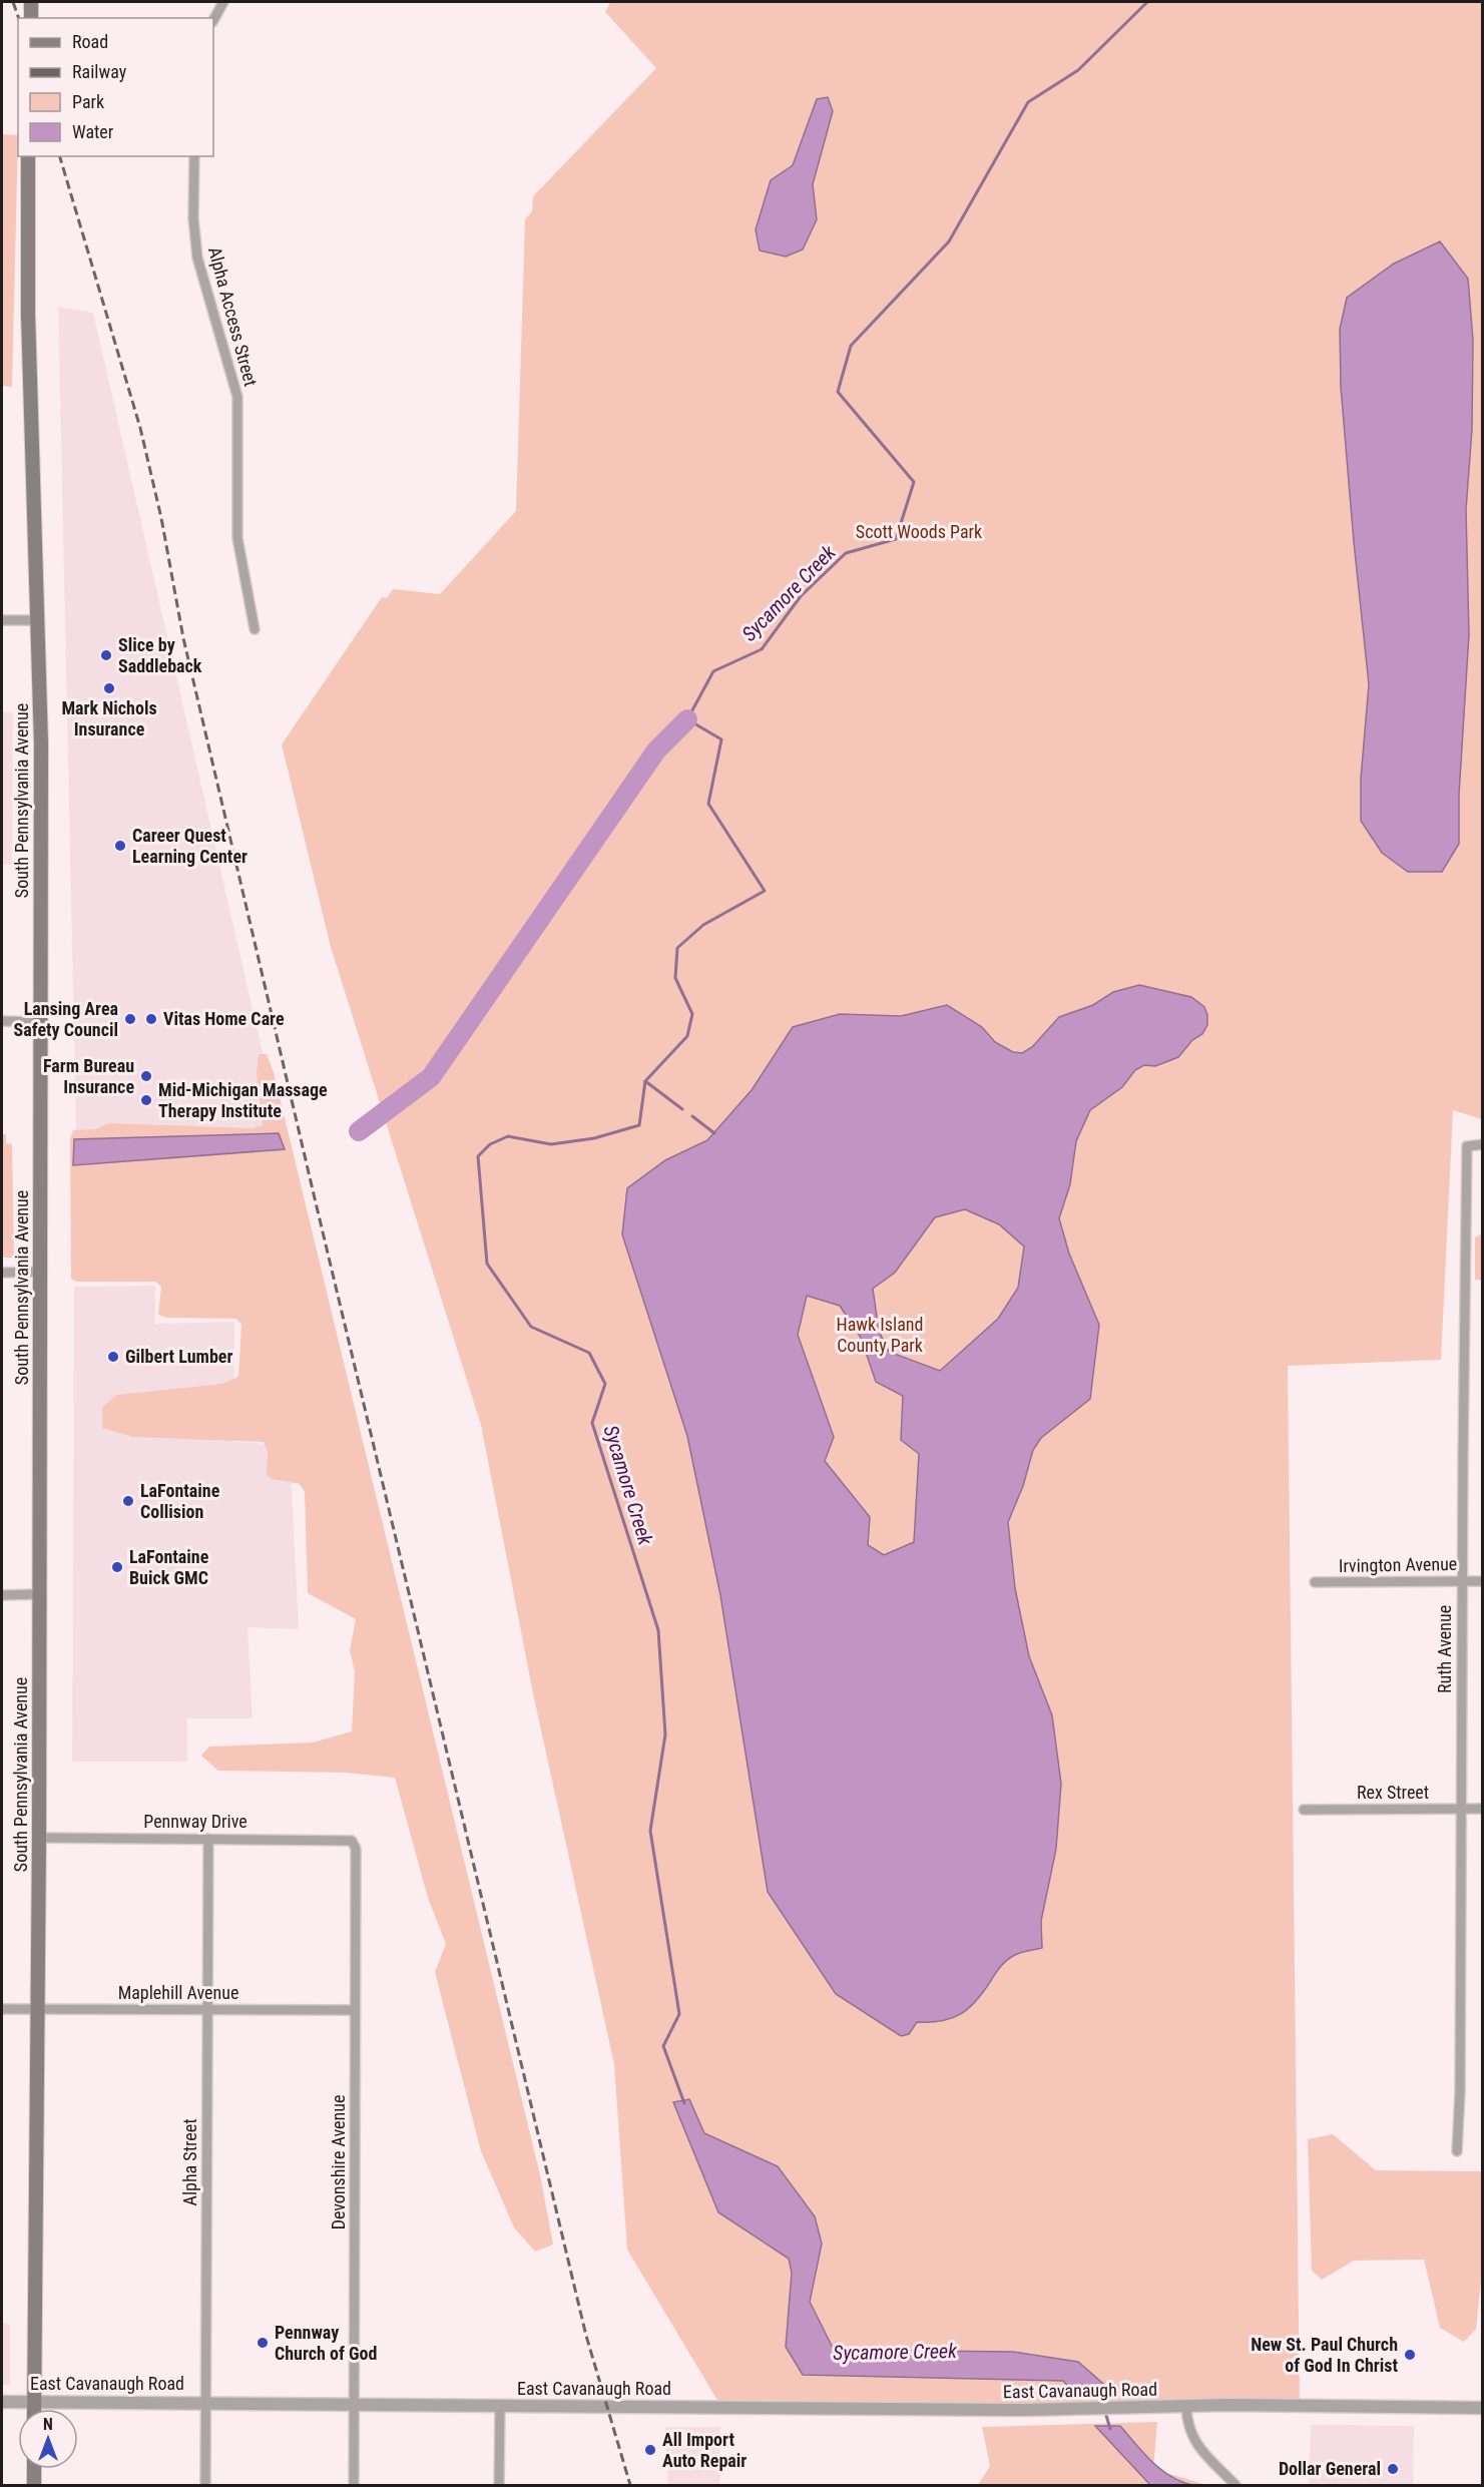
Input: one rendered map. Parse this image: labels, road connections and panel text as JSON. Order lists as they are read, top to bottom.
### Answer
{
  "streets": {
    "main road": ["South Pennsylvania Avenue"],
    "street": [
      "Alpha Access Street",
      "Irvington Avenue",
      "Ruth Avenue",
      "Rex Street",
      "Pennway Drive",
      "Maplehill Avenue",
      "Alpha Street",
      "Devonshire Avenue",
      "East Cavanaugh Road"
    ]
  },
  "crossings": [
    ["South Pennsylvania Avenue", "Pennway Drive"],
    ["South Pennsylvania Avenue", "Maplehill Avenue"],
    ["South Pennsylvania Avenue", "East Cavanaugh Road"],
    ["Irvington Avenue", "Ruth Avenue"],
    ["Ruth Avenue", "Rex Street"],
    ["Pennway Drive", "Alpha Street"],
    ["Pennway Drive", "Devonshire Avenue"],
    ["Maplehill Avenue", "Alpha Street"],
    ["Maplehill Avenue", "Devonshire Avenue"],
    ["Alpha Street", "East Cavanaugh Road"],
    ["Devonshire Avenue", "East Cavanaugh Road"]
  ],
  "water": ["Sycamore Creek"],
  "parks": ["Scott Woods Park", "Hawk Island County Park"],
  "places": [
    "Slice by Saddleback",
    "Mark Nichols Insurance",
    "Career Quest Learning Center",
    "Lansing Area Safety Council",
    "Vitas Home Care",
    "Farm Bureau Insurance",
    "Mid-Michigan Massage Therapy Institute",
    "Gilbert Lumber",
    "LaFontaine Collision",
    "LaFontaine Buick GMC",
    "Pennway Church of God",
    "New St. Paul Church of God In Christ",
    "All Import Auto Repair",
    "Dollar General"
  ],
  "legend": [
    "Road",
    "Railway",
    "Park",
    "Water"
  ],
  "north": "top"
}
